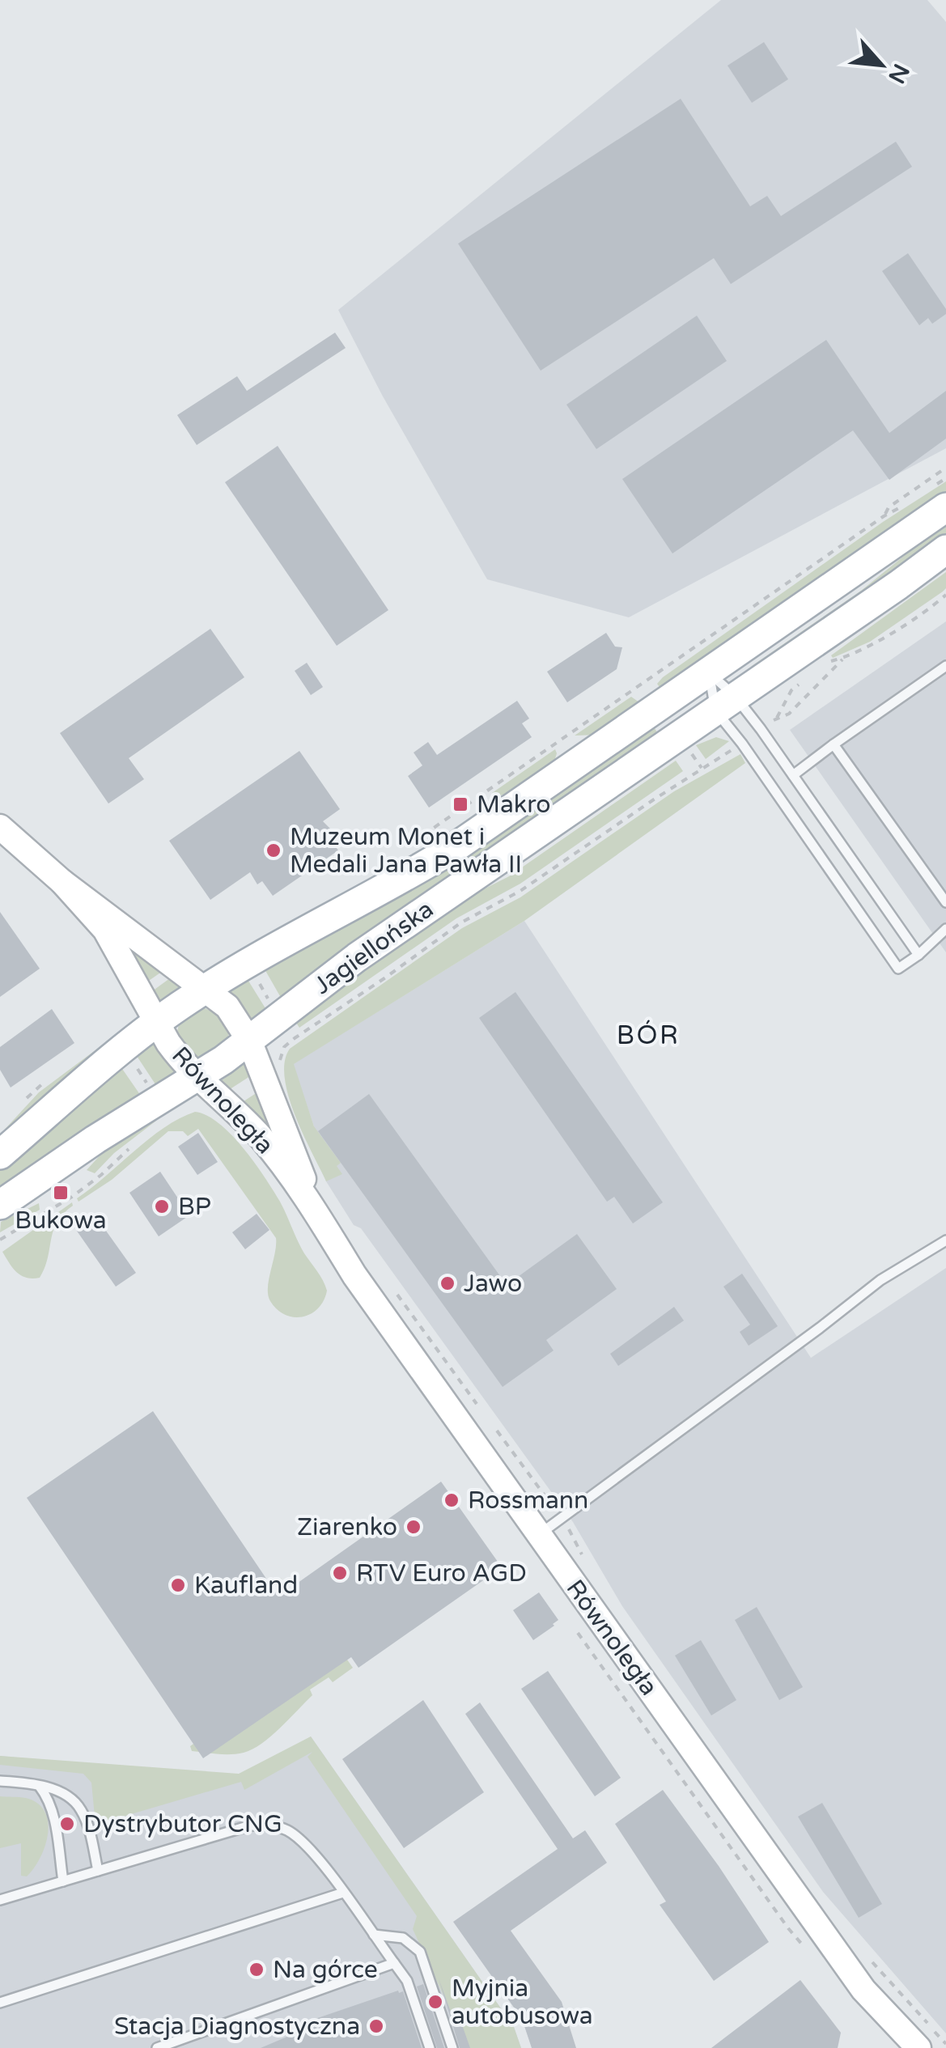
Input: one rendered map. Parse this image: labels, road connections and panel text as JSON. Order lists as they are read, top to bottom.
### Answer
{
  "streets": {
    "main road": ["Jagiellońska"],
    "street": ["Równoległa"]
  },
  "crossings": [
    ["Jagiellońska", "Równoległa"]
  ],
  "districts": ["BÓR"],
  "places": {
    "transit": ["Makro", "Bukowa"],
    "other": [
      "Muzeum Monet i Medali Jana Pawła II",
      "BP",
      "Jawo",
      "Rossmann",
      "Ziarenko",
      "RTV Euro AGD",
      "Kaufland",
      "Dystrybutor CNG",
      "Na górce",
      "Myjnia autobusowa",
      "Stacja Diagnostyczna"
    ]
  },
  "north": "bottom right"
}
